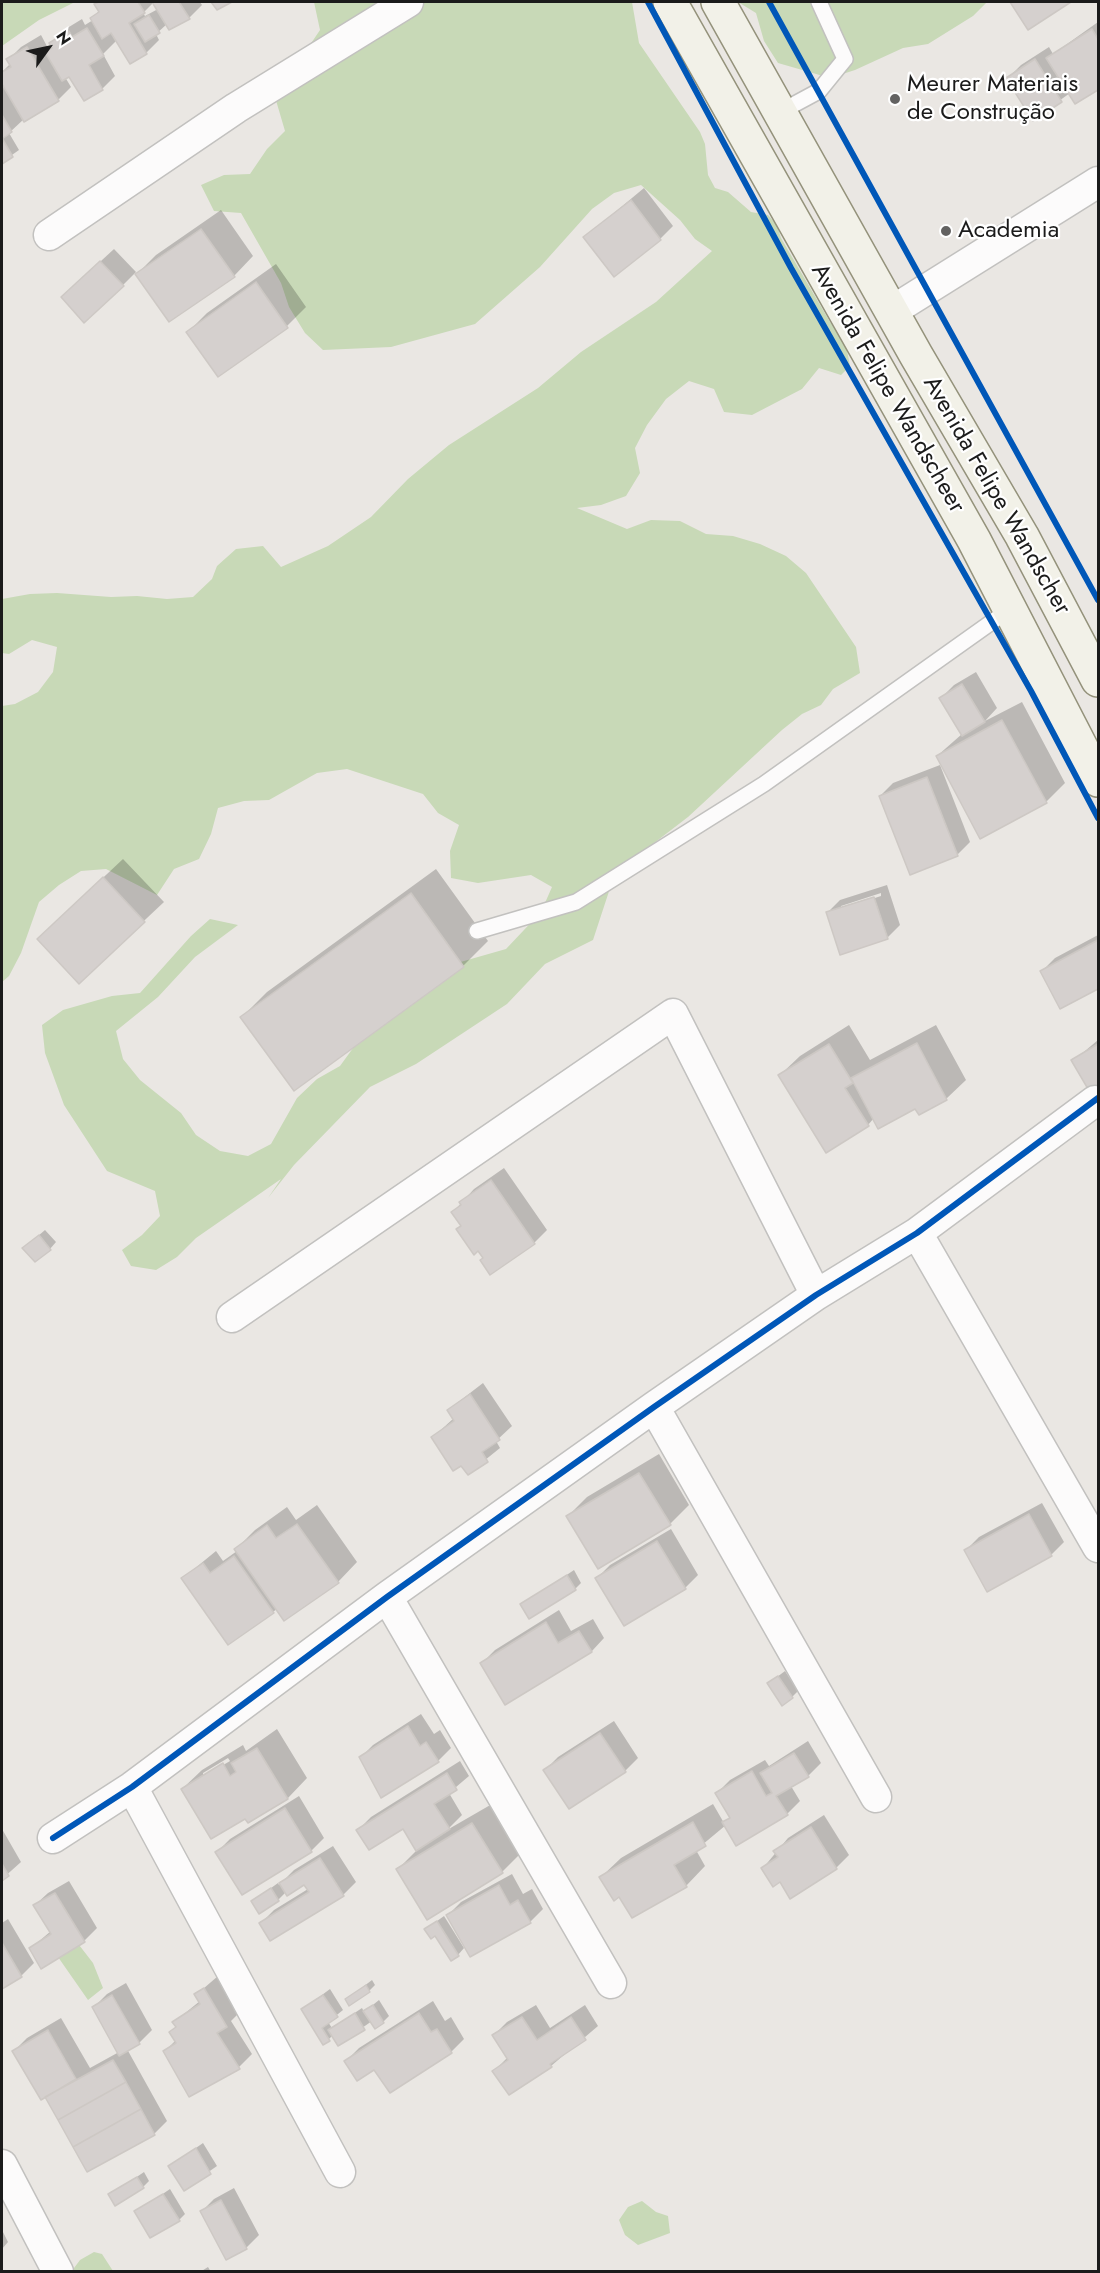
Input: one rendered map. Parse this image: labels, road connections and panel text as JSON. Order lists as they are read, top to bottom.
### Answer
{
  "streets": {
    "main road": ["Avenida Felipe Wandscheer", "Avenida Felipe Wandscher"]
  },
  "crossings": [
    ["Avenida Felipe Wandscheer", "Avenida Felipe Wandscher"]
  ],
  "places": ["Meurer Materiais de Construção", "Academia"],
  "north": "top right"
}
